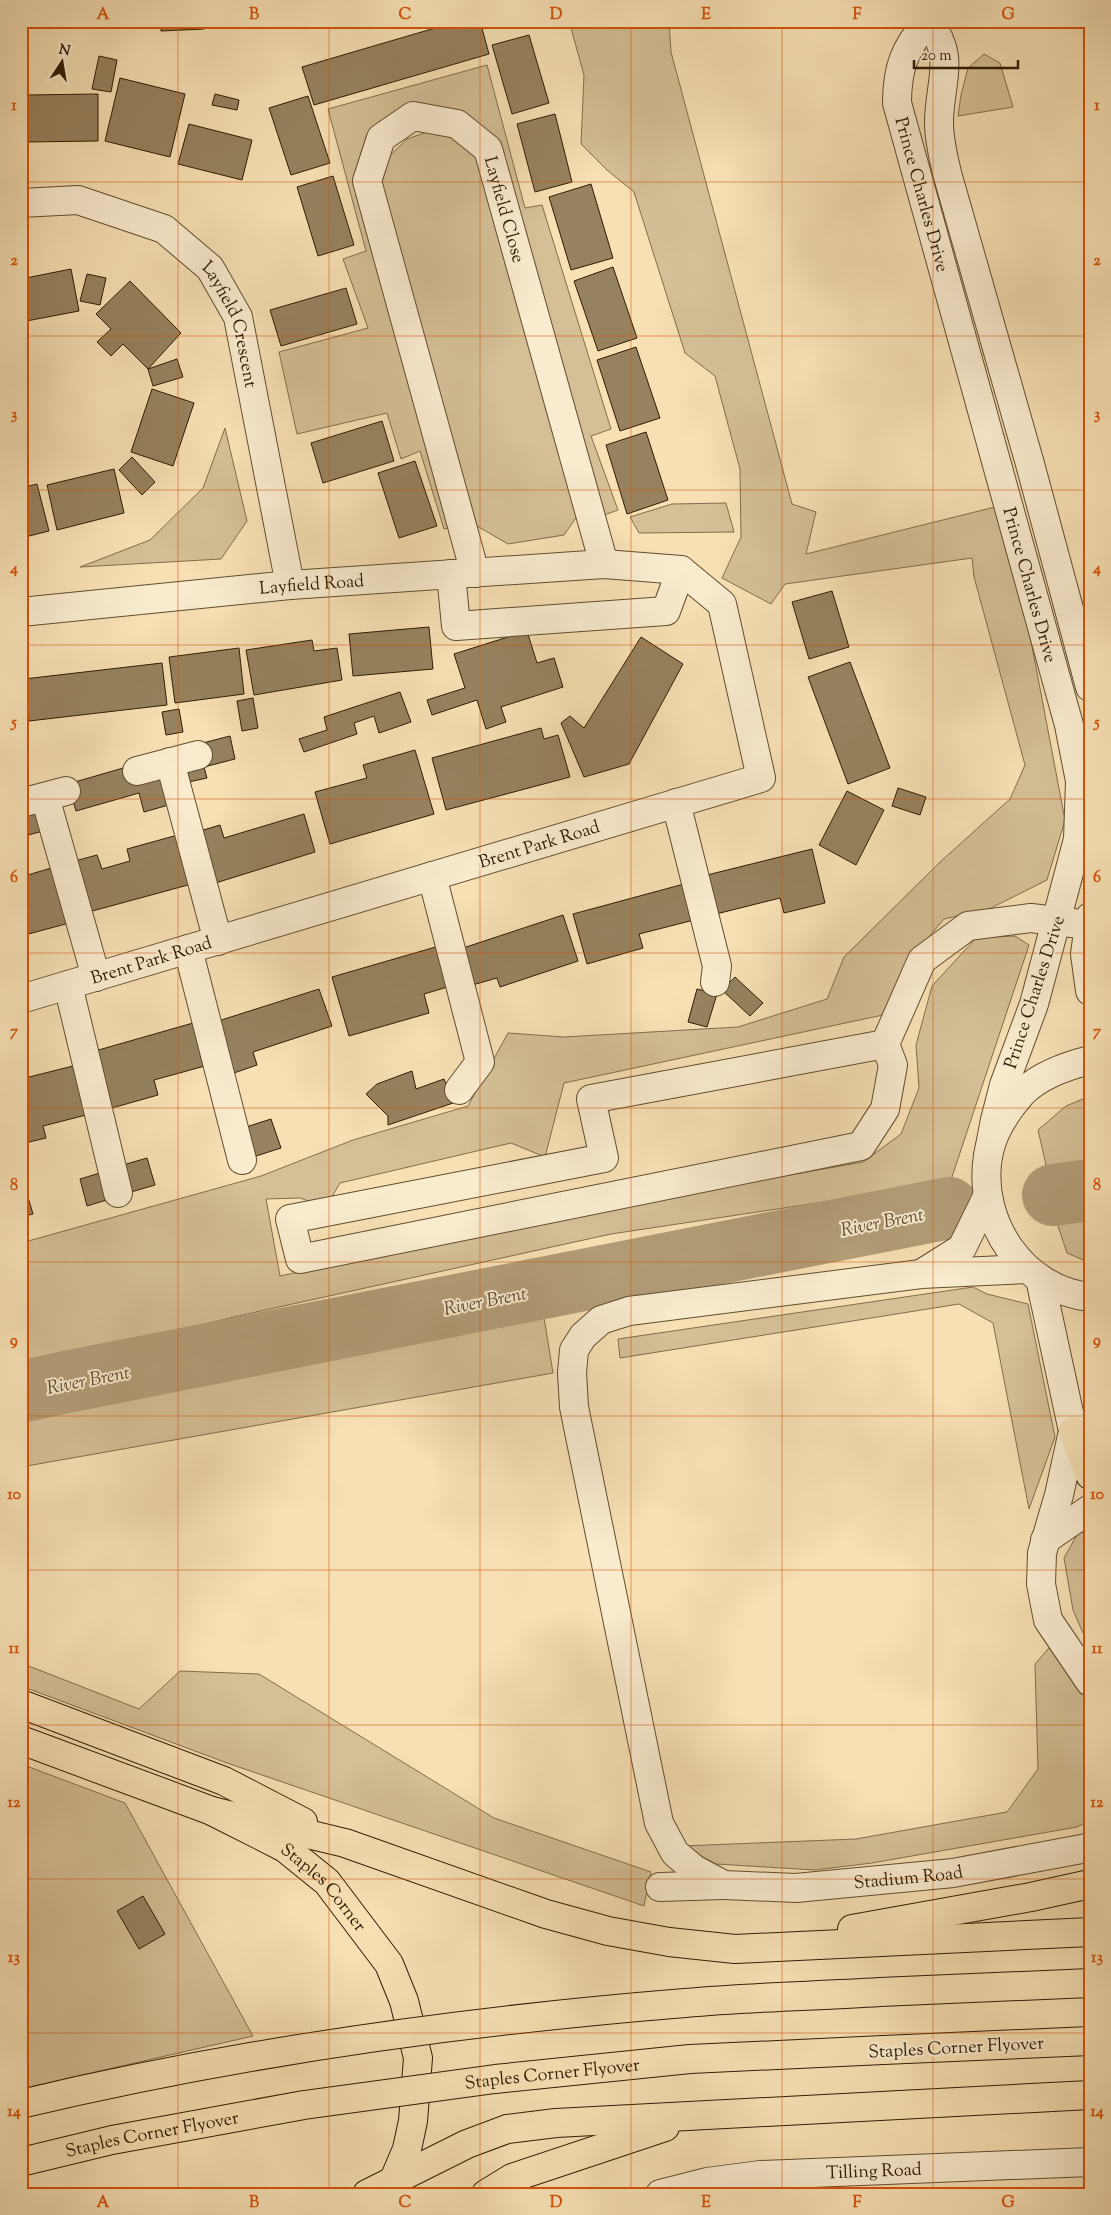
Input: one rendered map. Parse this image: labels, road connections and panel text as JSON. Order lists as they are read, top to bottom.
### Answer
{
  "streets": {
    "highway": ["Staples Corner", "Staples Corner Flyover"],
    "street": [
      "Prince Charles Drive",
      "Layfield Close",
      "Layfield Crescent",
      "Layfield Road",
      "Brent Park Road",
      "Stadium Road",
      "Tilling Road"
    ]
  },
  "crossings": [
    ["Layfield Close", "Layfield Road"],
    ["Layfield Close", "Brent Park Road"],
    ["Layfield Crescent", "Layfield Road"]
  ],
  "water": ["River Brent"],
  "scale_bar": "20 m",
  "north": "top",
  "grid": {
    "columns": [
      "A",
      "B",
      "C",
      "D",
      "E",
      "F",
      "G"
    ],
    "rows": [
      "1",
      "2",
      "3",
      "4",
      "5",
      "6",
      "7",
      "8",
      "9",
      "10",
      "11",
      "12",
      "13",
      "14"
    ]
  }
}
